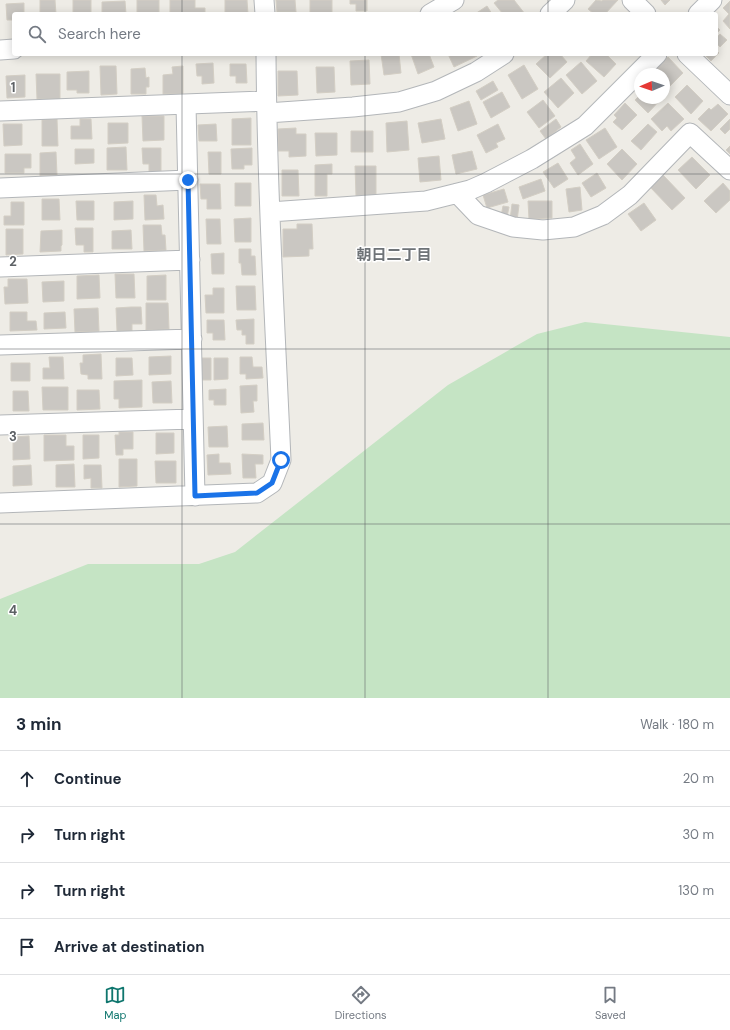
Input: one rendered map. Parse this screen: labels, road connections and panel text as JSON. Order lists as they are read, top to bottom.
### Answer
{
  "districts": ["朝日二丁目"],
  "north": "left",
  "page": {
    "search": "Search here",
    "heading": ["3 min", "Walk · 180 m"],
    "list": [
      ["Continue", "20 m"],
      ["Turn right", "30 m"],
      ["Turn right", "130 m"],
      "Arrive at destination"
    ],
    "nav": ["Map", "Directions", "Saved"]
  },
  "grid": {
    "rows": [
      "1",
      "2",
      "3",
      "4"
    ]
  }
}
